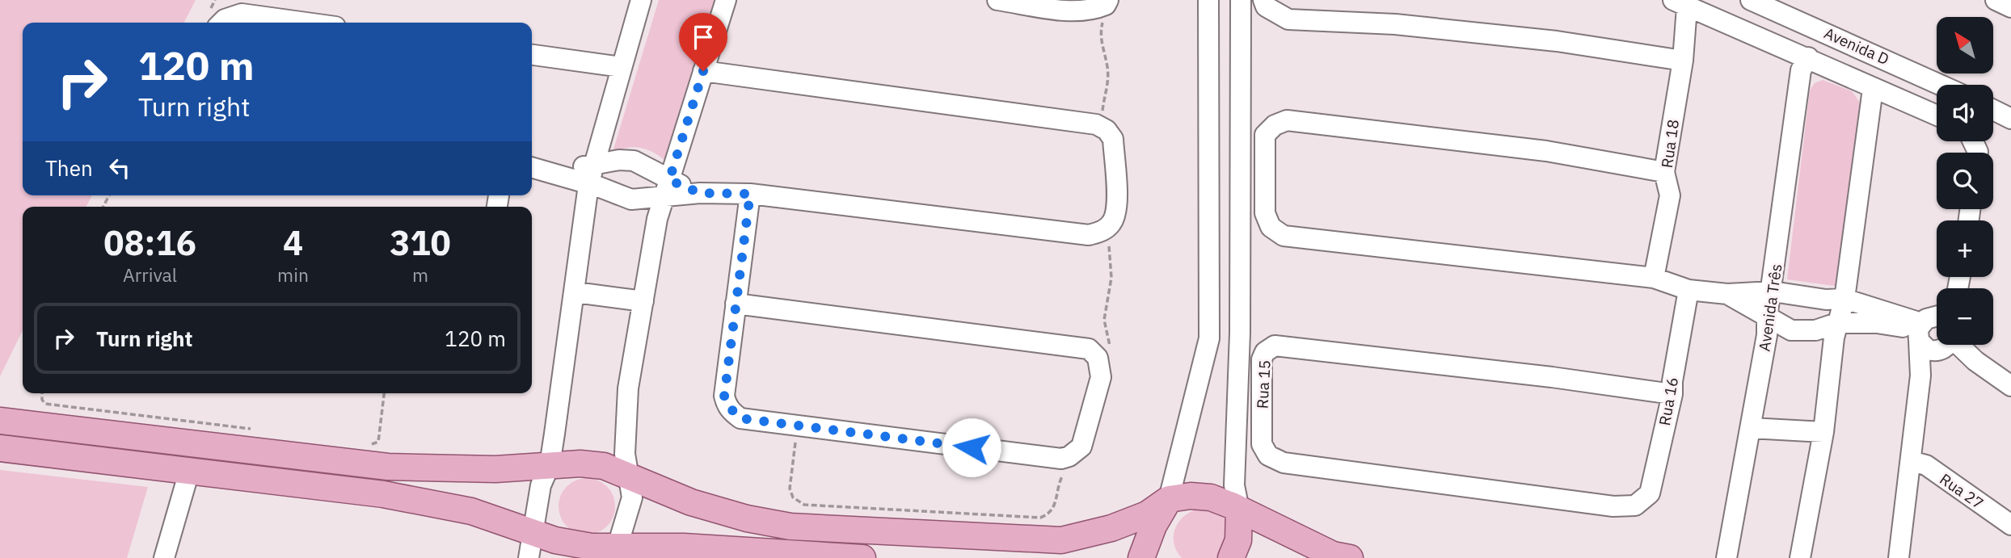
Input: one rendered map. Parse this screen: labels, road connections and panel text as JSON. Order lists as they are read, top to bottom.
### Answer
{
  "streets": {
    "street": [
      "Avenida D",
      "Rua 18",
      "Avenida Três",
      "Rua 15",
      "Rua 16",
      "Rua 27"
    ]
  },
  "crossings": [
    ["Rua 15", "Rua 16"]
  ],
  "north": "top left",
  "page": {
    "map_buttons": ["+", "−"],
    "turn": ["120 m", "Turn right"],
    "then": "Then",
    "eta": [
      "08:16",
      "Arrival",
      "4",
      "min",
      "310",
      "m"
    ],
    "list": [
      {
        "name": "Turn right",
        "value": "120 m"
      }
    ]
  }
}
